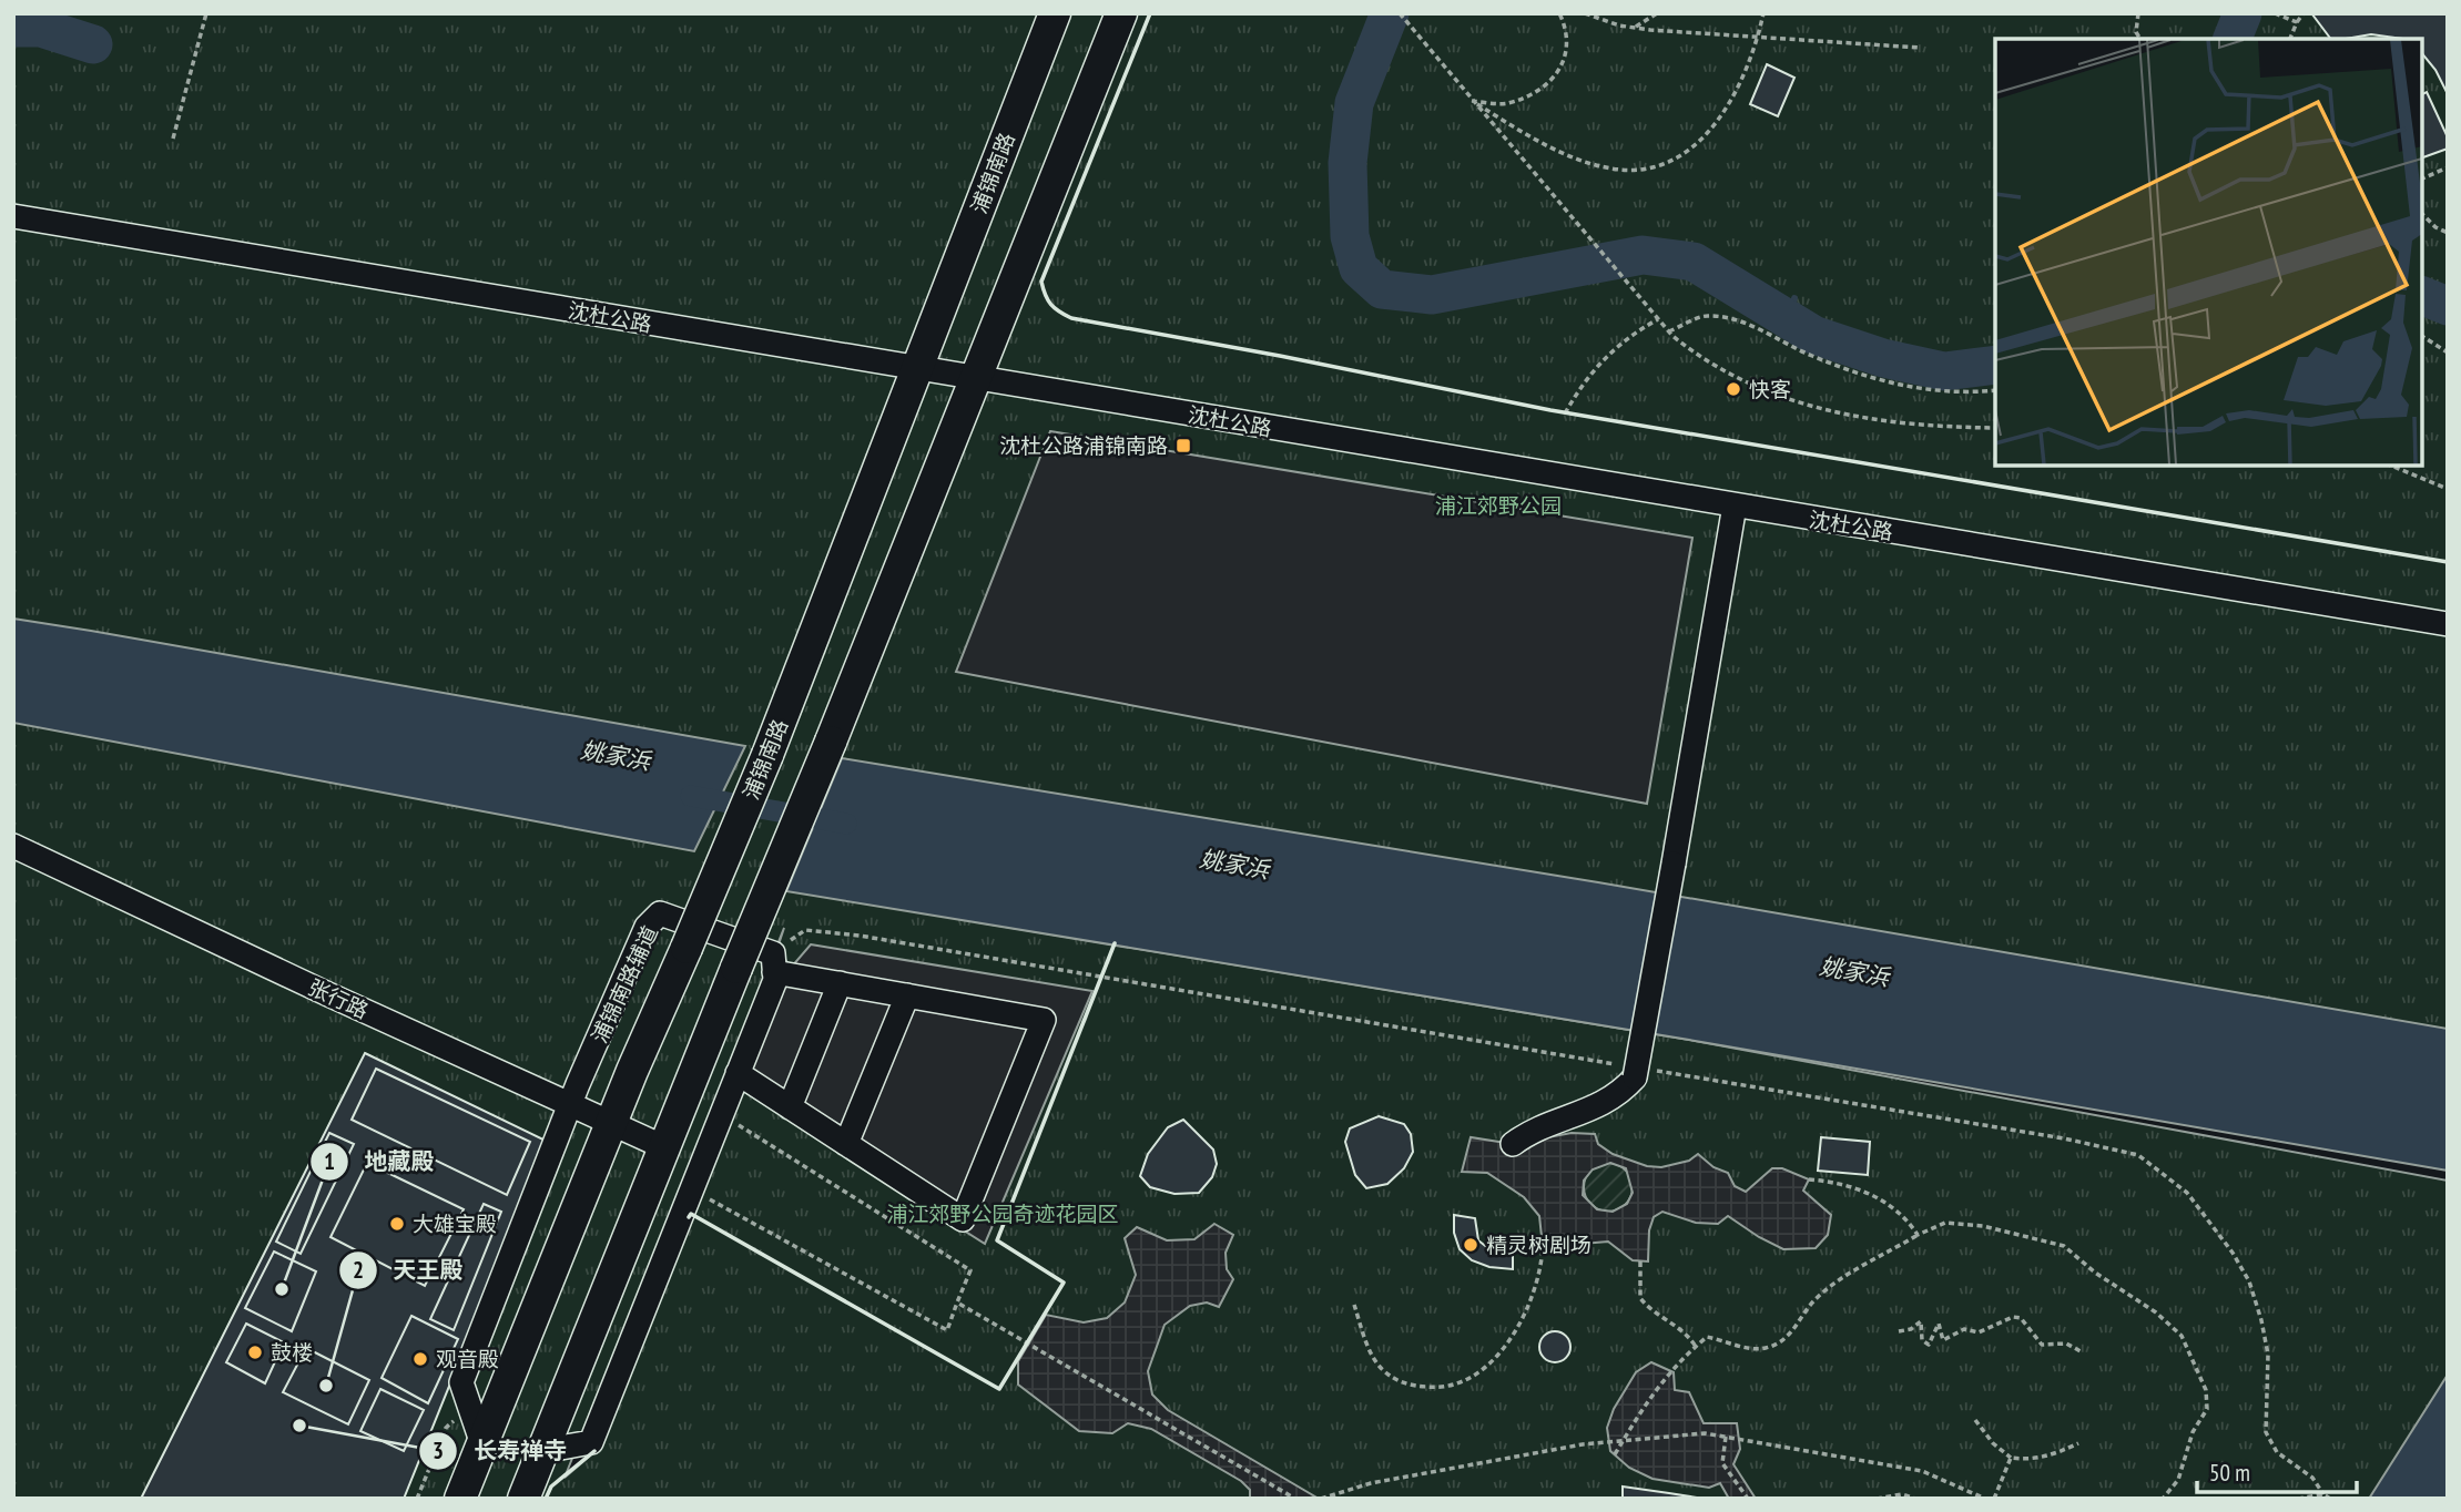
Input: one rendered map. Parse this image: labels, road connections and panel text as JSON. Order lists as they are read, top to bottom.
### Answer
{
  "streets": {
    "main road": ["浦锦南路"],
    "street": ["沈杜公路", "浦锦南路辅道", "张行路"]
  },
  "crossings": [
    ["浦锦南路", "沈杜公路"],
    ["浦锦南路", "浦锦南路辅道"],
    ["浦锦南路", "张行路"],
    ["浦锦南路辅道", "张行路"]
  ],
  "water": ["姚家浜"],
  "parks": ["浦江郊野公园", "浦江郊野公园奇迹花园区"],
  "places": {
    "other": [
      "快客",
      "大雄宝殿",
      "精灵树剧场",
      "地藏殿",
      "鼓楼",
      "观音殿",
      "天王殿",
      "长寿禅寺"
    ],
    "transit": ["沈杜公路浦锦南路"]
  },
  "scale_bar": "50 m"
}
